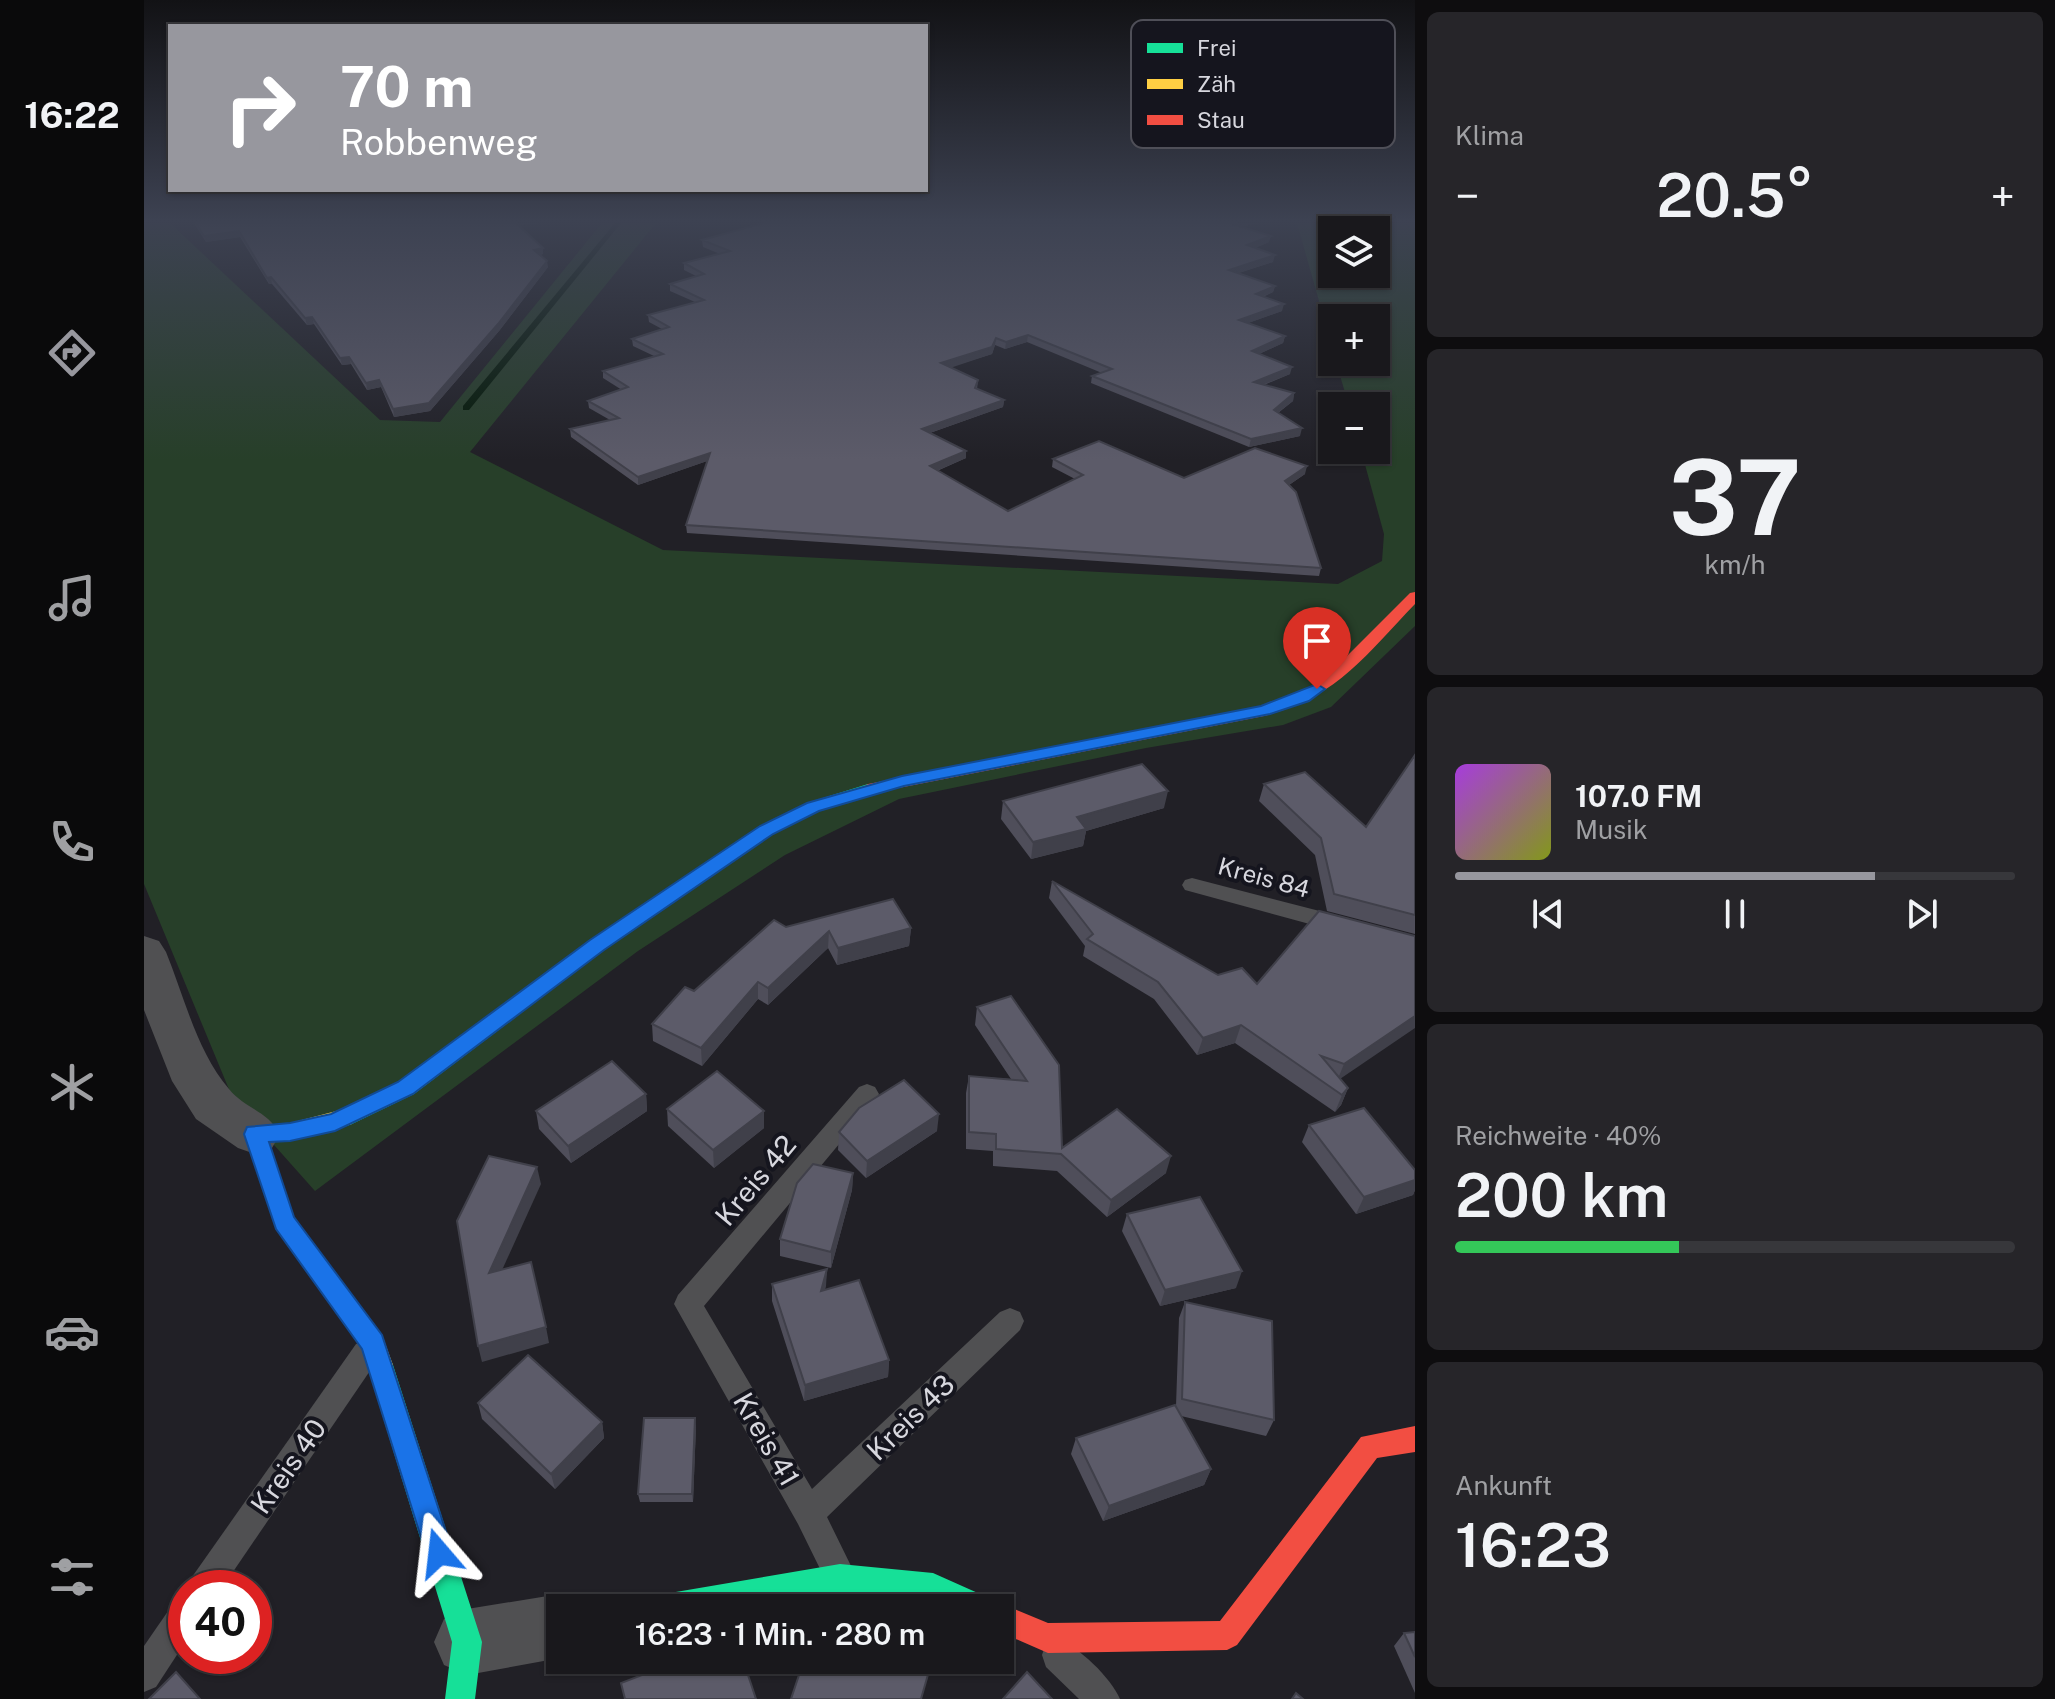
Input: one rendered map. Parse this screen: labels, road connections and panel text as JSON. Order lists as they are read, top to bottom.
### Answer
{
  "streets": {
    "lane": [
      "Kreis 84",
      "Kreis 42",
      "Kreis 43",
      "Kreis 41",
      "Kreis 40"
    ]
  },
  "crossings": [
    ["Kreis 42", "Kreis 41"],
    ["Kreis 43", "Kreis 41"]
  ],
  "legend": ["Frei", "Zäh", "Stau"],
  "page": {
    "tabs": "16:22",
    "tile": [
      "Klima",
      ["37", "km/h"],
      ["Reichweite · 40%", "200 km"],
      ["Ankunft", "16:23"]
    ],
    "turn": ["70 m", "Robbenweg"],
    "heat": ["−", "20.5°", "+"],
    "map_buttons": ["+", "−"],
    "song": ["107.0 FM", "Musik"],
    "limit": "40",
    "trip": "16:23 · 1 Min. · 280 m"
  }
}
